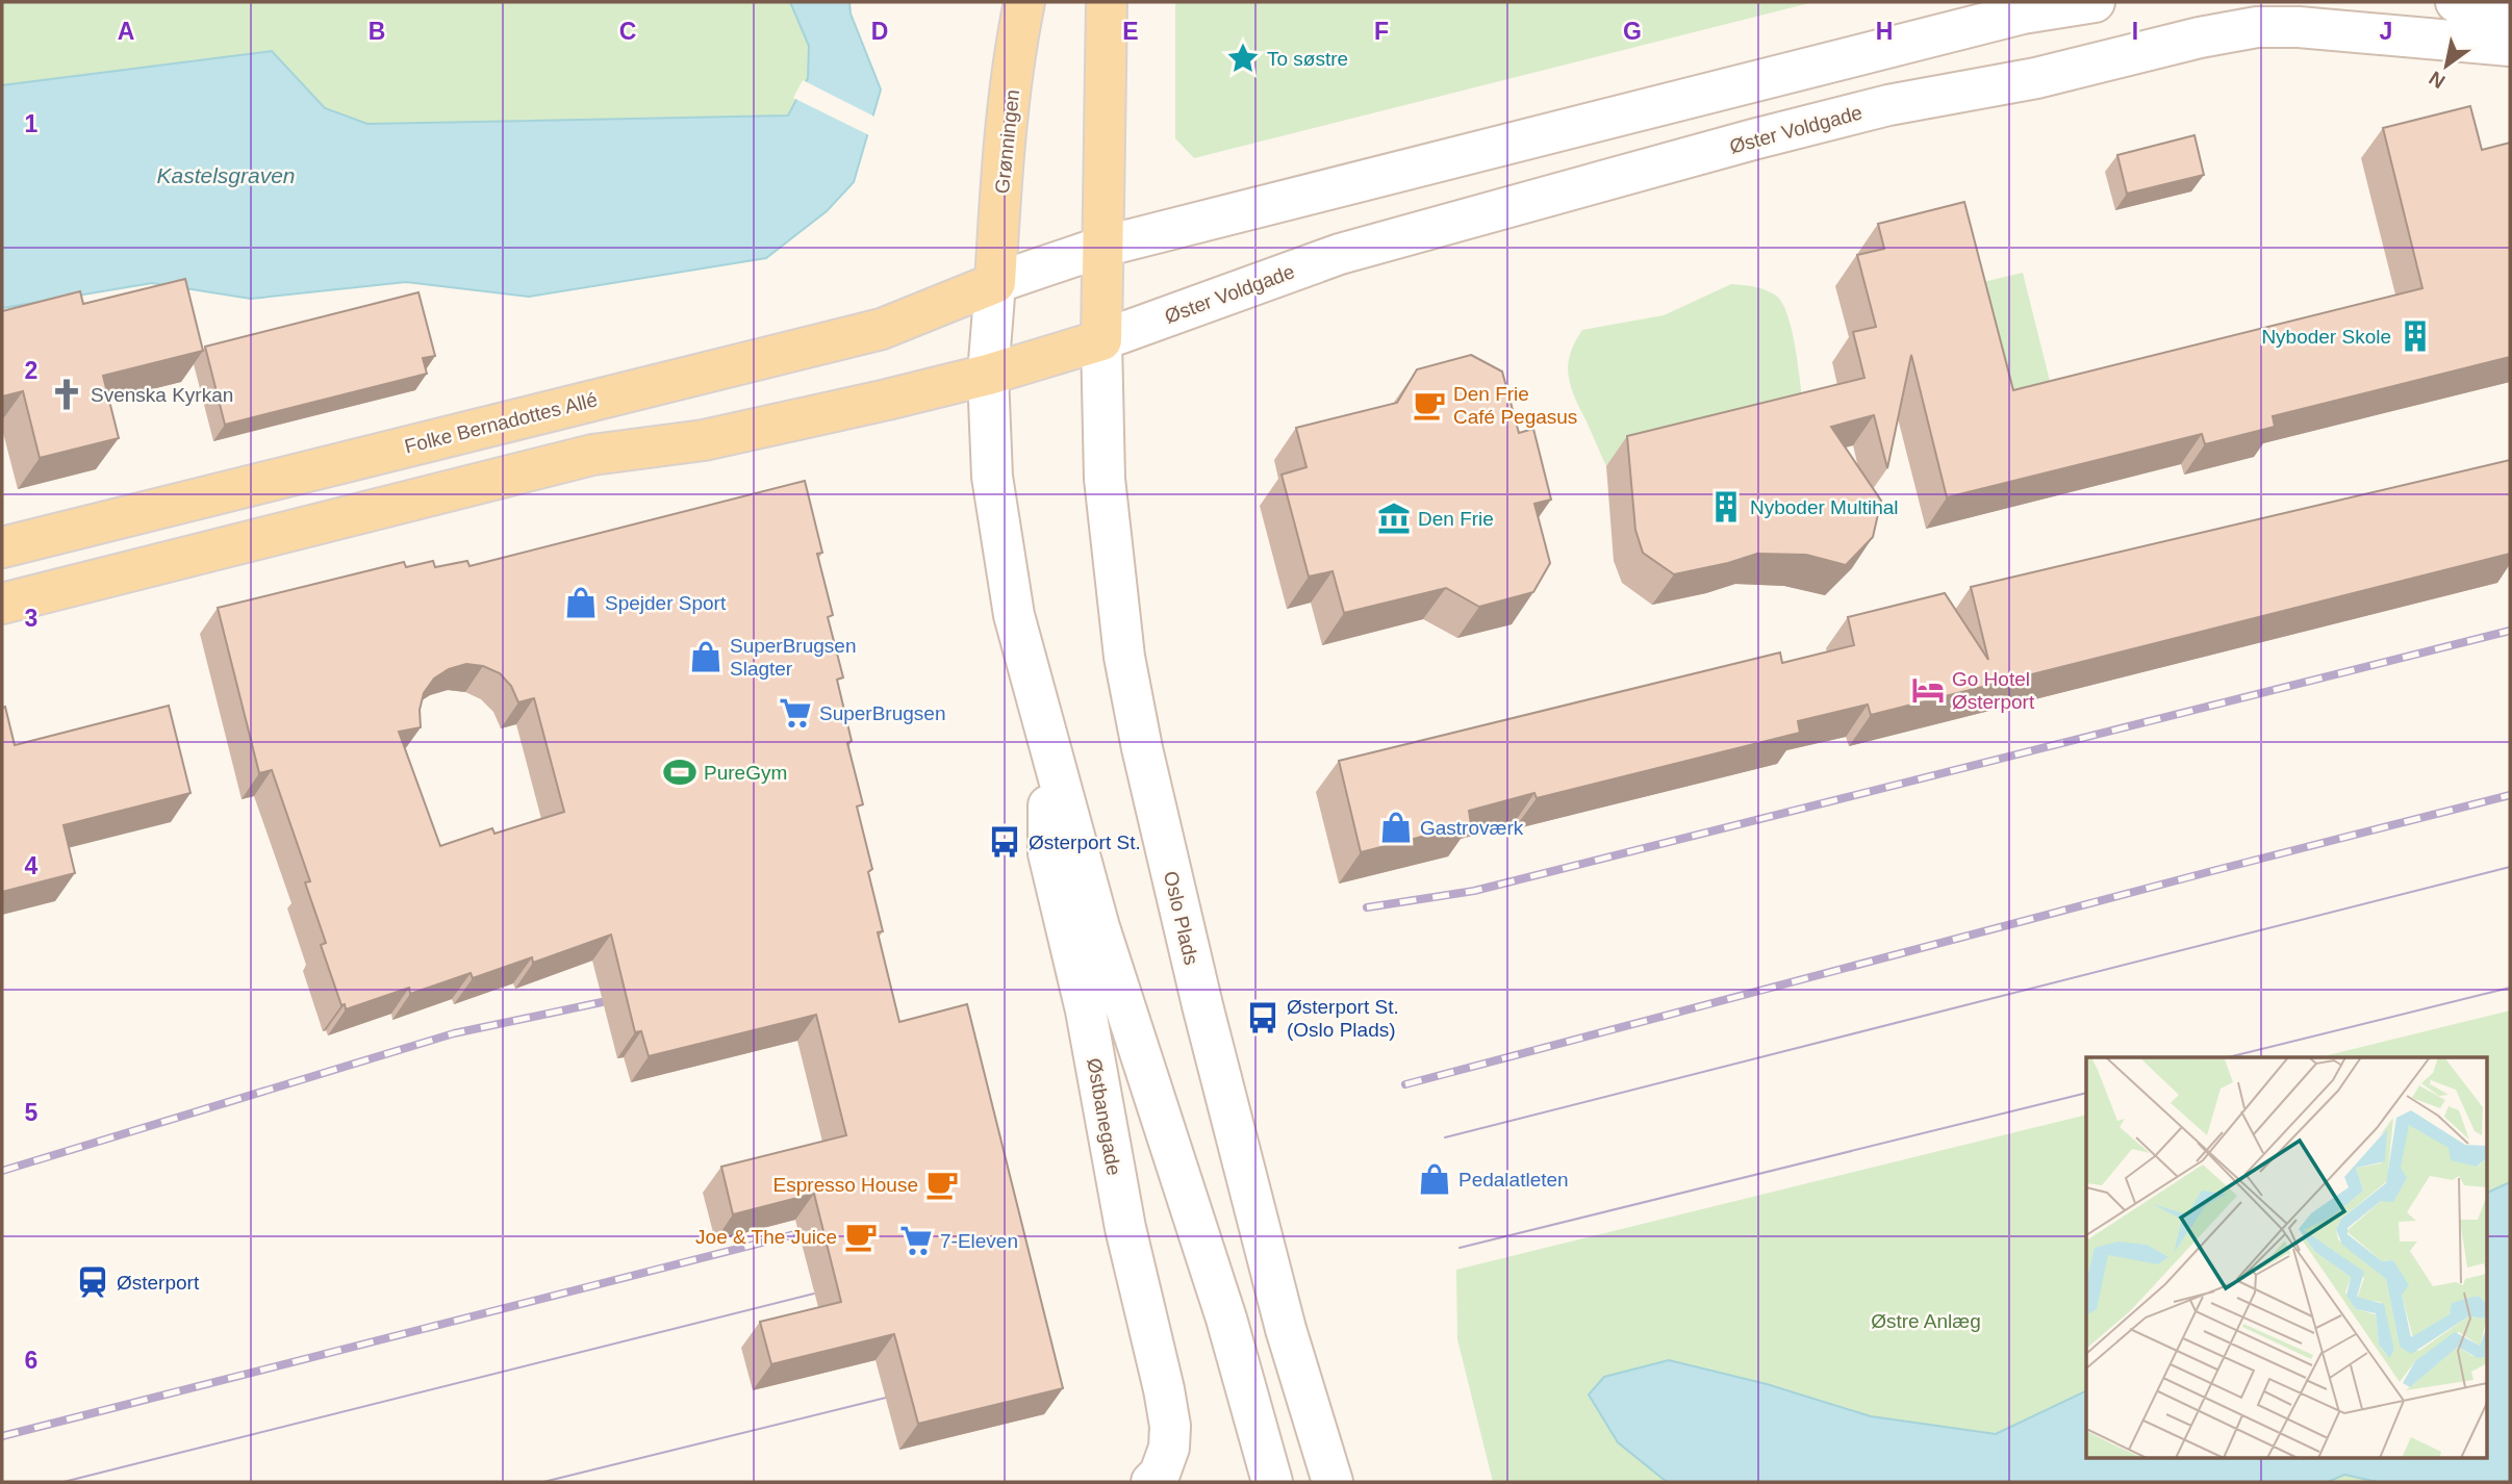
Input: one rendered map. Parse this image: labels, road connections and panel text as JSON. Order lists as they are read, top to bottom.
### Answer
{
  "streets": {
    "main road": ["Grønningen", "Folke Bernadottes Allé"],
    "street": ["Øster Voldgade", "Oslo Plads", "Østbanegade"]
  },
  "crossings": [
    ["Øster Voldgade", "Oslo Plads"],
    ["Grønningen", "Folke Bernadottes Allé"]
  ],
  "water": ["Kastelsgraven"],
  "parks": ["Østre Anlæg"],
  "places": {
    "place": ["To søstre"],
    "building": ["Nyboder Skole", "Nyboder Multihal"],
    "church": ["Svenska Kyrkan"],
    "cafe": ["Den Frie Café Pegasus", "Espresso House", "Joe & The Juice"],
    "museum": ["Den Frie"],
    "shop": [
      "Spejder Sport",
      "SuperBrugsen Slagter",
      "Gastroværk",
      "Pedalatleten"
    ],
    "hotel": ["Go Hotel Østerport"],
    "supermarket": ["SuperBrugsen", "7-Eleven"],
    "sports": ["PureGym"],
    "bus stop": ["Østerport St.", "Østerport St. (Oslo Plads)"],
    "station": ["Østerport"]
  },
  "north": "bottom left",
  "grid": {
    "columns": [
      "A",
      "B",
      "C",
      "D",
      "E",
      "F",
      "G",
      "H",
      "I",
      "J"
    ],
    "rows": [
      "1",
      "2",
      "3",
      "4",
      "5",
      "6"
    ]
  }
}
